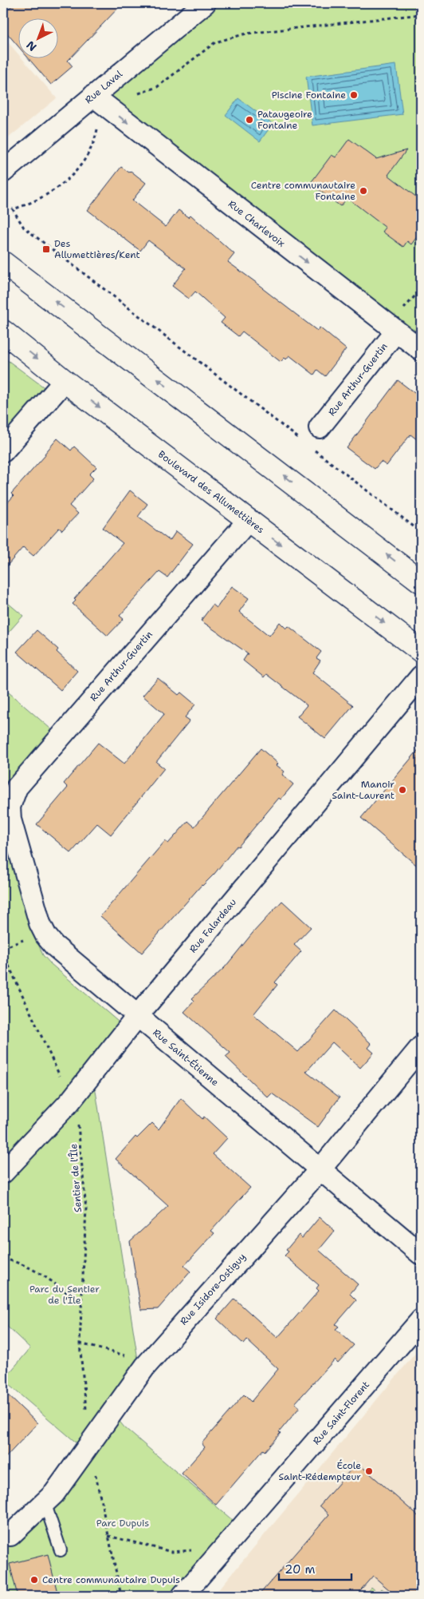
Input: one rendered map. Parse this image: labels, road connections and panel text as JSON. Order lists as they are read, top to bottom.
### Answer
{
  "streets": {
    "main road": ["Boulevard des Allumettières"],
    "street": [
      "Rue Laval",
      "Rue Charlevoix",
      "Rue Arthur-Guertin",
      "Rue Falardeau",
      "Rue Saint-Étienne",
      "Rue Isidore-Ostiguy",
      "Rue Saint-Florent"
    ],
    "path": ["Sentier de l'Île"]
  },
  "crossings": [
    ["Rue Laval", "Rue Charlevoix"],
    ["Rue Charlevoix", "Rue Arthur-Guertin"],
    ["Rue Arthur-Guertin", "Boulevard des Allumettières"],
    ["Rue Arthur-Guertin", "Rue Saint-Étienne"],
    ["Rue Falardeau", "Rue Saint-Étienne"],
    ["Rue Falardeau", "Sentier de l'Île"],
    ["Rue Saint-Étienne", "Rue Isidore-Ostiguy"],
    ["Sentier de l'Île", "Rue Isidore-Ostiguy"]
  ],
  "one_way": ["Rue Charlevoix"],
  "parks": ["Parc du Sentier de l'Île", "Parc Dupuis"],
  "places": {
    "other": [
      "Piscine Fontaine",
      "Pataugeoire Fontaine",
      "Centre communautaire Fontaine",
      "Manoir Saint-Laurent",
      "École Saint-Rédempteur",
      "Centre communautaire Dupuis"
    ],
    "transit": ["Des Allumettières/Kent"]
  },
  "scale_bar": "20 m",
  "north": "bottom left"
}
